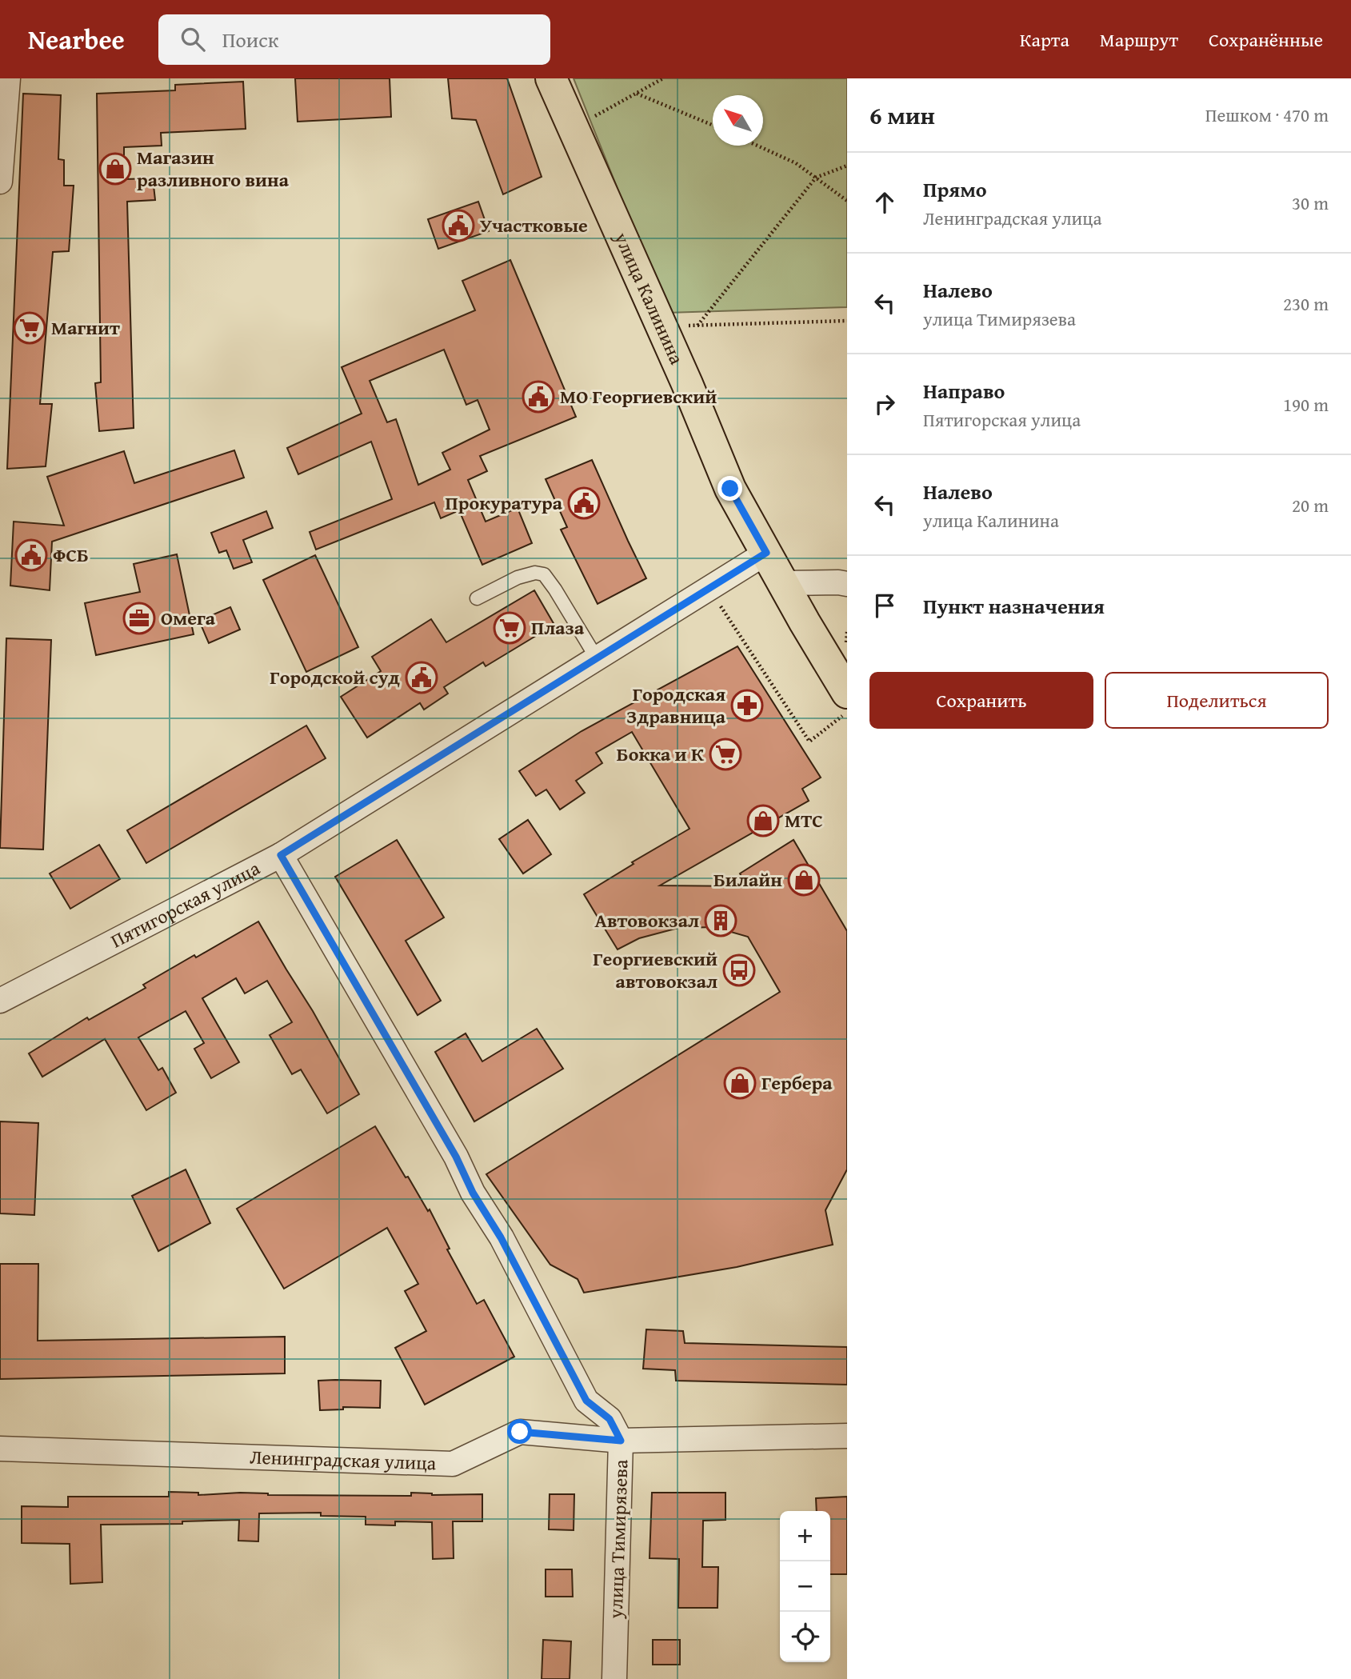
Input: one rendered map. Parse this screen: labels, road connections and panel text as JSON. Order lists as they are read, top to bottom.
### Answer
{
  "streets": {
    "main road": ["улица Калинина"],
    "street": ["Пятигорская улица", "Ленинградская улица", "улица Тимирязева"]
  },
  "crossings": [
    ["улица Калинина", "Пятигорская улица"],
    ["Пятигорская улица", "улица Тимирязева"],
    ["Ленинградская улица", "улица Тимирязева"]
  ],
  "places": {
    "shop": [
      "Магазин разливного вина",
      "МТС",
      "Билайн",
      "Гербера"
    ],
    "public building": [
      "Участковые",
      "МО Георгиевский",
      "Прокуратура",
      "ФСБ",
      "Городской суд"
    ],
    "supermarket": ["Магнит", "Плаза", "Бокка и К"],
    "office": ["Омега"],
    "pharmacy": ["Городская Здравница"],
    "building": ["Автовокзал"],
    "bus stop": ["Георгиевский автовокзал"]
  },
  "north": "top left",
  "page": {
    "header": "Nearbee",
    "search": "Поиск",
    "nav": ["Карта", "Маршрут", "Сохранённые"],
    "heading": ["6 мин", "Пешком · 470 m"],
    "list": [
      ["Прямо", "Ленинградская улица", "30 m"],
      ["Налево", "улица Тимирязева", "230 m"],
      ["Направо", "Пятигорская улица", "190 m"],
      ["Налево", "улица Калинина", "20 m"],
      "Пункт назначения"
    ],
    "buttons": ["Сохранить", "Поделиться"],
    "map_buttons": ["+", "−"]
  }
}
